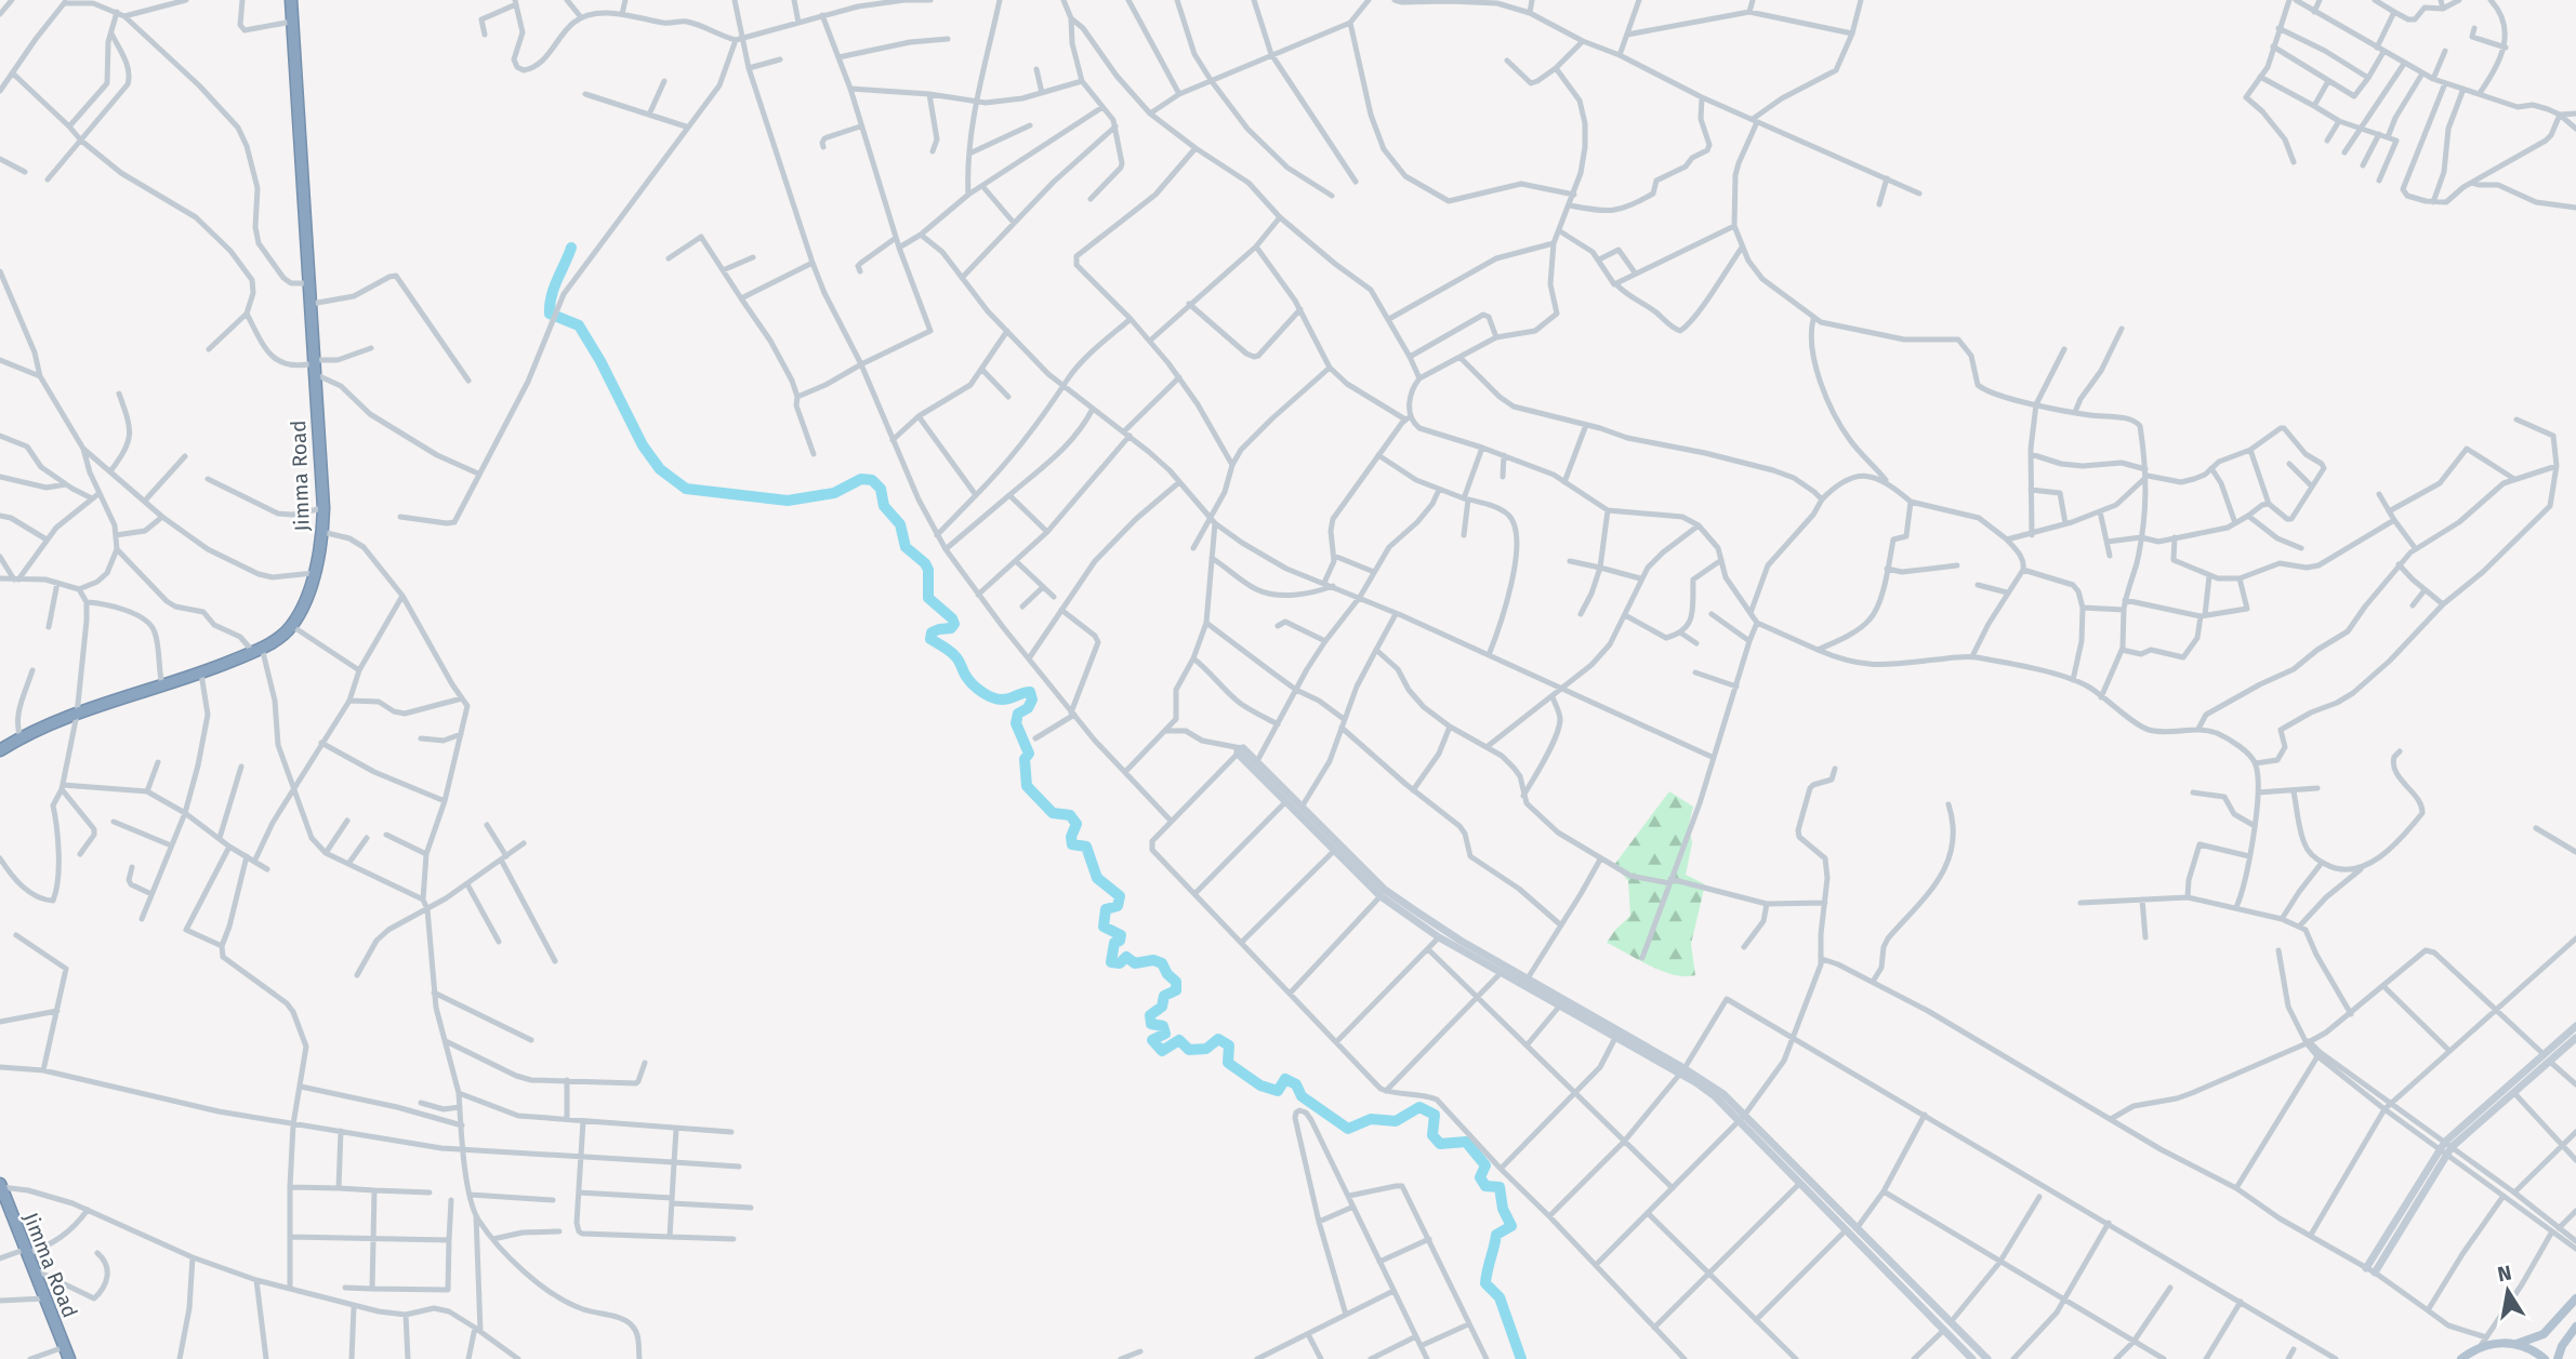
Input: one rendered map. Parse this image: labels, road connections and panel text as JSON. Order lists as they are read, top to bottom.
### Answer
{
  "streets": {
    "highway": ["Jimma Road"]
  },
  "north": "top"
}
